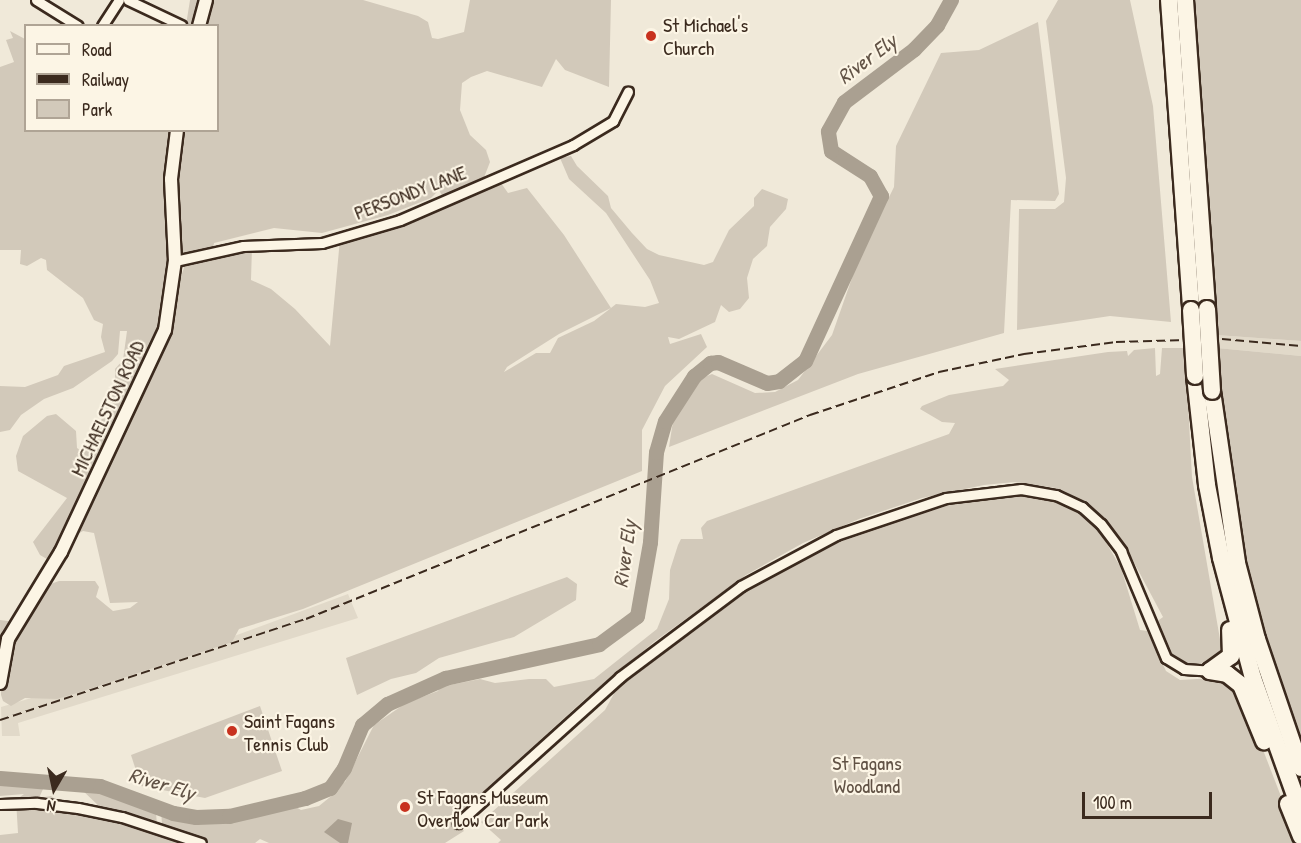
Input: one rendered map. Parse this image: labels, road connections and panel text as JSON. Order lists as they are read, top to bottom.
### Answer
{
  "streets": {
    "street": ["PERSONDY LANE", "MICHAELSTON ROAD"]
  },
  "crossings": [
    ["PERSONDY LANE", "MICHAELSTON ROAD"]
  ],
  "water": ["River Ely"],
  "parks": ["St Fagans Woodland"],
  "places": ["St Michael's Church", "Saint Fagans Tennis Club", "St Fagans Museum Overflow Car Park"],
  "legend": ["Road", "Railway", "Park"],
  "scale_bar": "100 m",
  "north": "bottom"
}
